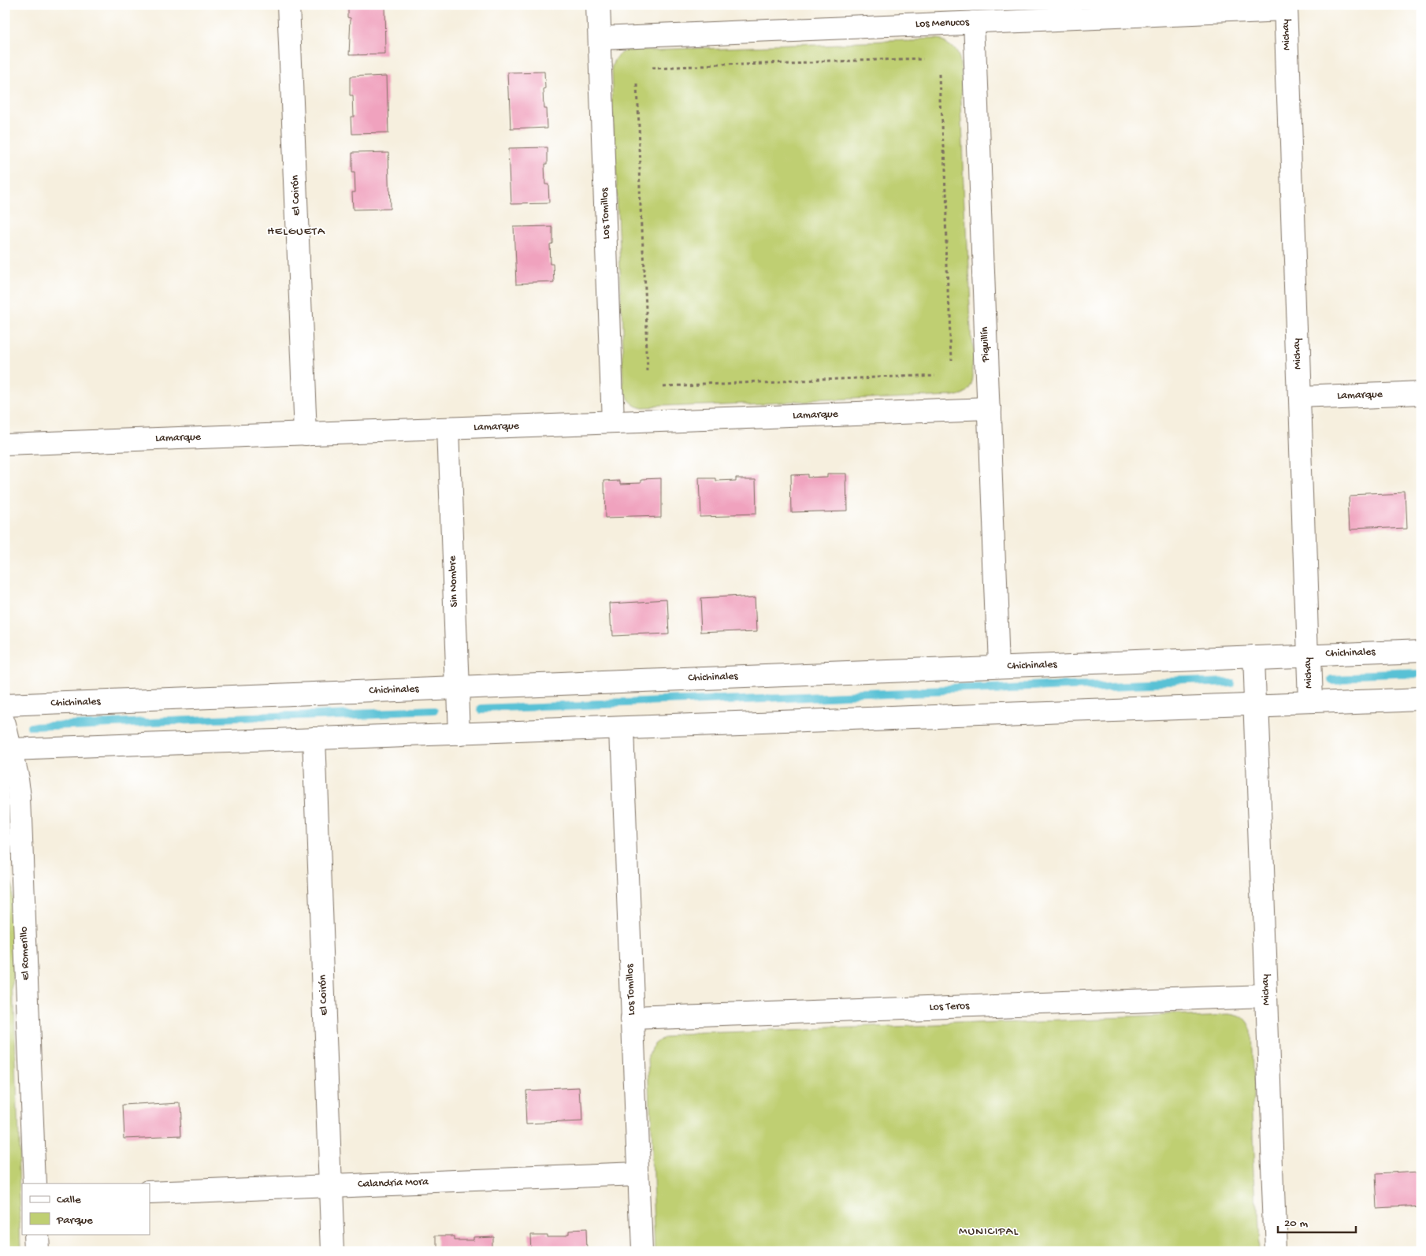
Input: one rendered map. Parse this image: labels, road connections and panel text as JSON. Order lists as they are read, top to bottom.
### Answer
{
  "streets": {
    "street": [
      "Los Menucos",
      "Michay",
      "El Coirón",
      "Los Tomillos",
      "Piquillín",
      "Lamarque",
      "Sin Nombre",
      "Chichinales",
      "El Romerillo",
      "Los Teros",
      "Calandria Mora"
    ]
  },
  "crossings": [
    ["Los Menucos", "Michay"],
    ["Los Menucos", "Los Tomillos"],
    ["Los Menucos", "Piquillín"],
    ["Michay", "Lamarque"],
    ["Michay", "Chichinales"],
    ["Michay", "Los Teros"],
    ["El Coirón", "Lamarque"],
    ["El Coirón", "Calandria Mora"],
    ["Los Tomillos", "Lamarque"],
    ["Los Tomillos", "Los Teros"],
    ["Los Tomillos", "Calandria Mora"],
    ["Piquillín", "Lamarque"],
    ["Piquillín", "Chichinales"],
    ["Lamarque", "Sin Nombre"],
    ["Sin Nombre", "Chichinales"]
  ],
  "districts": ["HELGUETA", "MUNICIPAL"],
  "legend": ["Calle", "Parque"],
  "scale_bar": "20 m"
}
